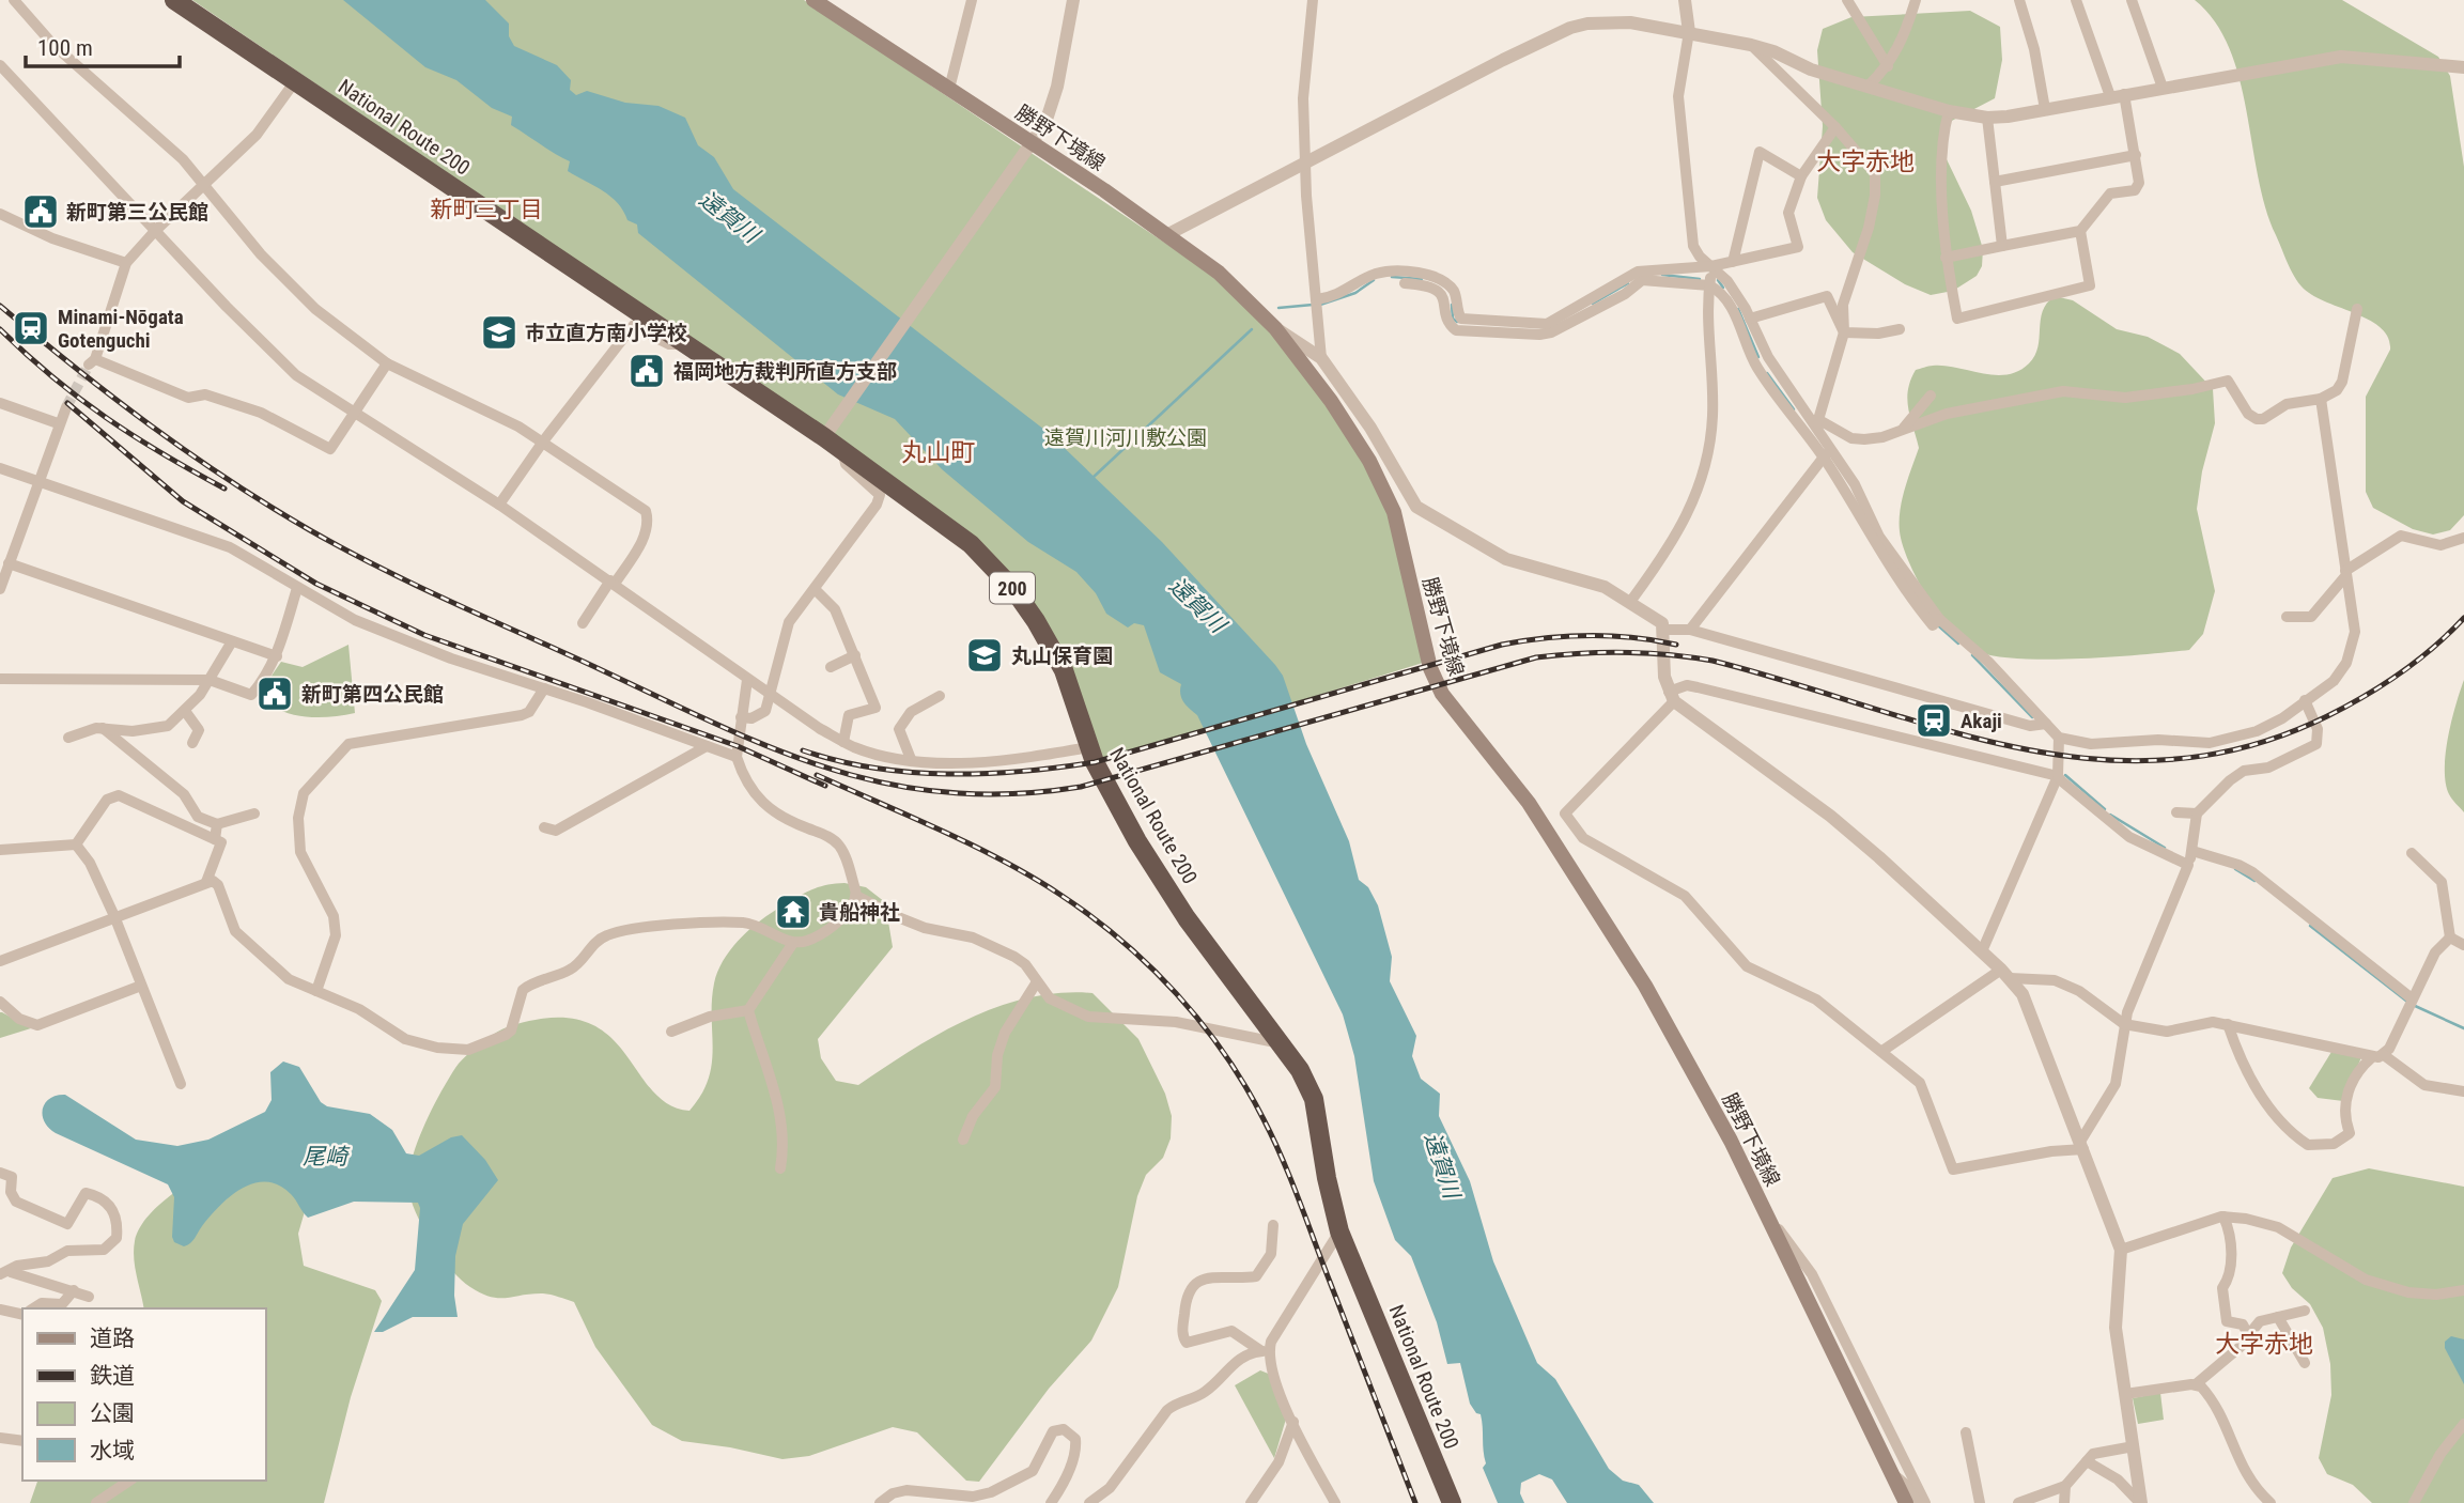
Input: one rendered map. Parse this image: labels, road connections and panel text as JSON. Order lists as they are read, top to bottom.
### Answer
{
  "streets": {
    "highway": ["National Route 200", "200"],
    "main road": ["勝野下境線"]
  },
  "districts": [
    "大字赤地",
    "新町三丁目",
    "丸山町",
    "大字赤地"
  ],
  "water": ["遠賀川", "尾崎"],
  "parks": ["遠賀川河川敷公園"],
  "places": {
    "public building": ["新町第三公民館", "福岡地方裁判所直方支部", "新町第四公民館"],
    "station": ["Minami-Nōgata Gotenguchi", "Akaji"],
    "school or university": ["市立直方南小学校", "丸山保育園"],
    "temple": ["貴船神社"]
  },
  "legend": [
    "道路",
    "鉄道",
    "公園",
    "水域"
  ],
  "scale_bar": "100 m"
}
